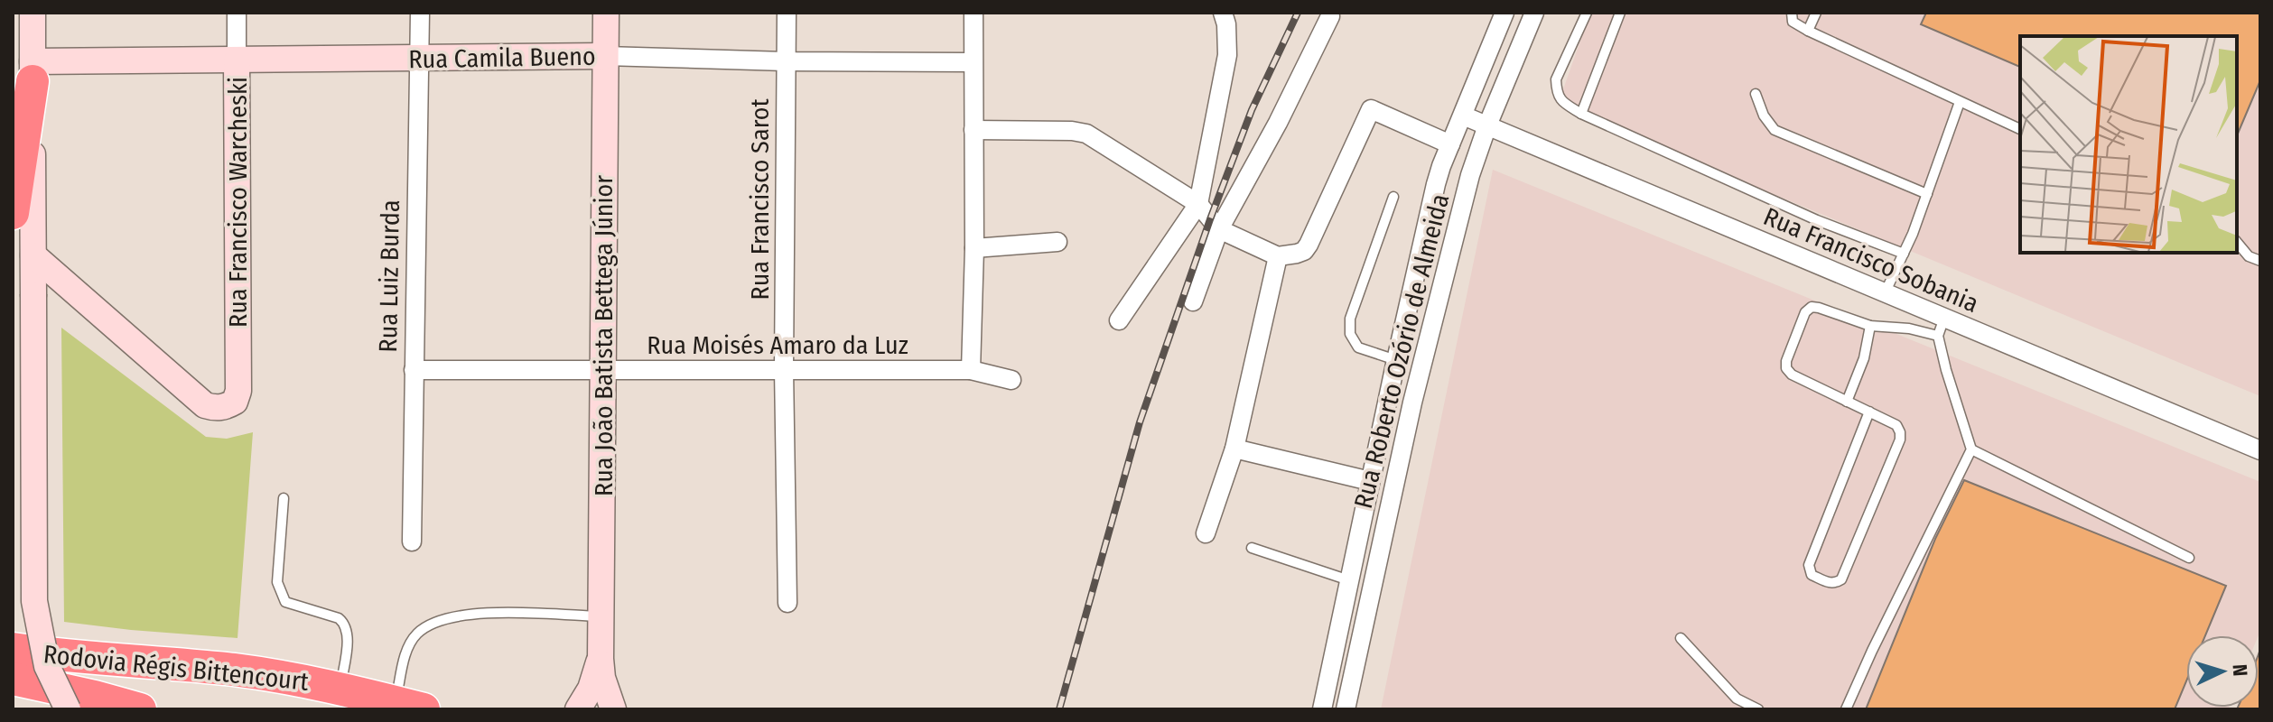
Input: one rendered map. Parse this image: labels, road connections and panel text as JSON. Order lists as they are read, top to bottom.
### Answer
{
  "streets": {
    "highway": ["Rodovia Régis Bittencourt"],
    "main road": ["Rua Camila Bueno", "Rua Francisco Warcheski", "Rua João Batista Bettega Júnior"],
    "street": [
      "Rua Francisco Sarot",
      "Rua Francisco Sobania",
      "Rua Luiz Burda",
      "Rua Moisés Amaro da Luz",
      "Rua Roberto Ozório de Almeida"
    ]
  },
  "crossings": [
    ["Rua Camila Bueno", "Rua Francisco Sarot"],
    ["Rua Camila Bueno", "Rua Francisco Warcheski"],
    ["Rua Camila Bueno", "Rua Luiz Burda"],
    ["Rua Camila Bueno", "Rua João Batista Bettega Júnior"],
    ["Rua Francisco Sarot", "Rua Moisés Amaro da Luz"],
    ["Rua Francisco Sobania", "Rua Roberto Ozório de Almeida"],
    ["Rua Luiz Burda", "Rua Moisés Amaro da Luz"],
    ["Rua João Batista Bettega Júnior", "Rua Moisés Amaro da Luz"]
  ],
  "north": "right"
}
